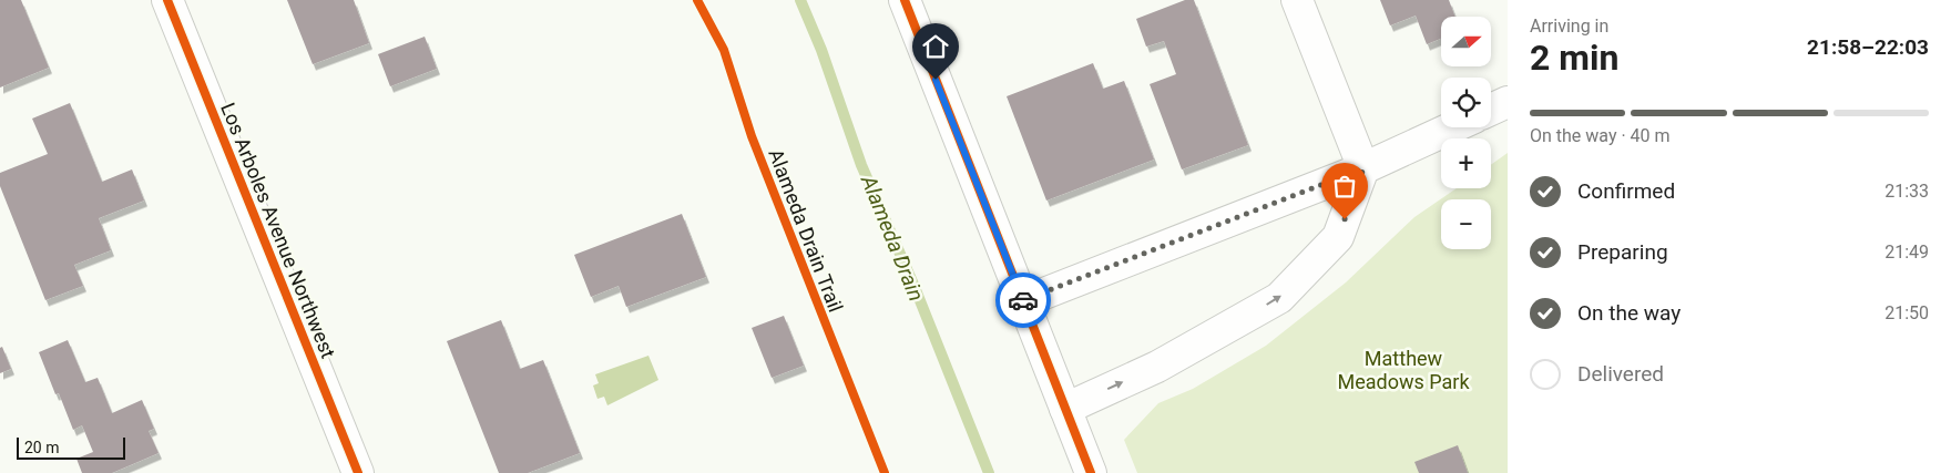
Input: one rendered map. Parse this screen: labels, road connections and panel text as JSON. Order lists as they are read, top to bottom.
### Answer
{
  "streets": {
    "street": ["Los Arboles Avenue Northwest"],
    "cycle path": ["Alameda Drain Trail"]
  },
  "water": ["Alameda Drain"],
  "parks": ["Matthew Meadows Park"],
  "scale_bar": "20 m",
  "north": "right",
  "page": {
    "heading": ["2 min", "Arriving in", "21:58–22:03"],
    "map_buttons": ["+", "−"],
    "bar": "On the way · 40 m",
    "list": [
      ["Confirmed", "21:33"],
      ["Preparing", "21:49"],
      ["On the way", "21:50"],
      "Delivered"
    ],
    "scale": "20 m"
  }
}
